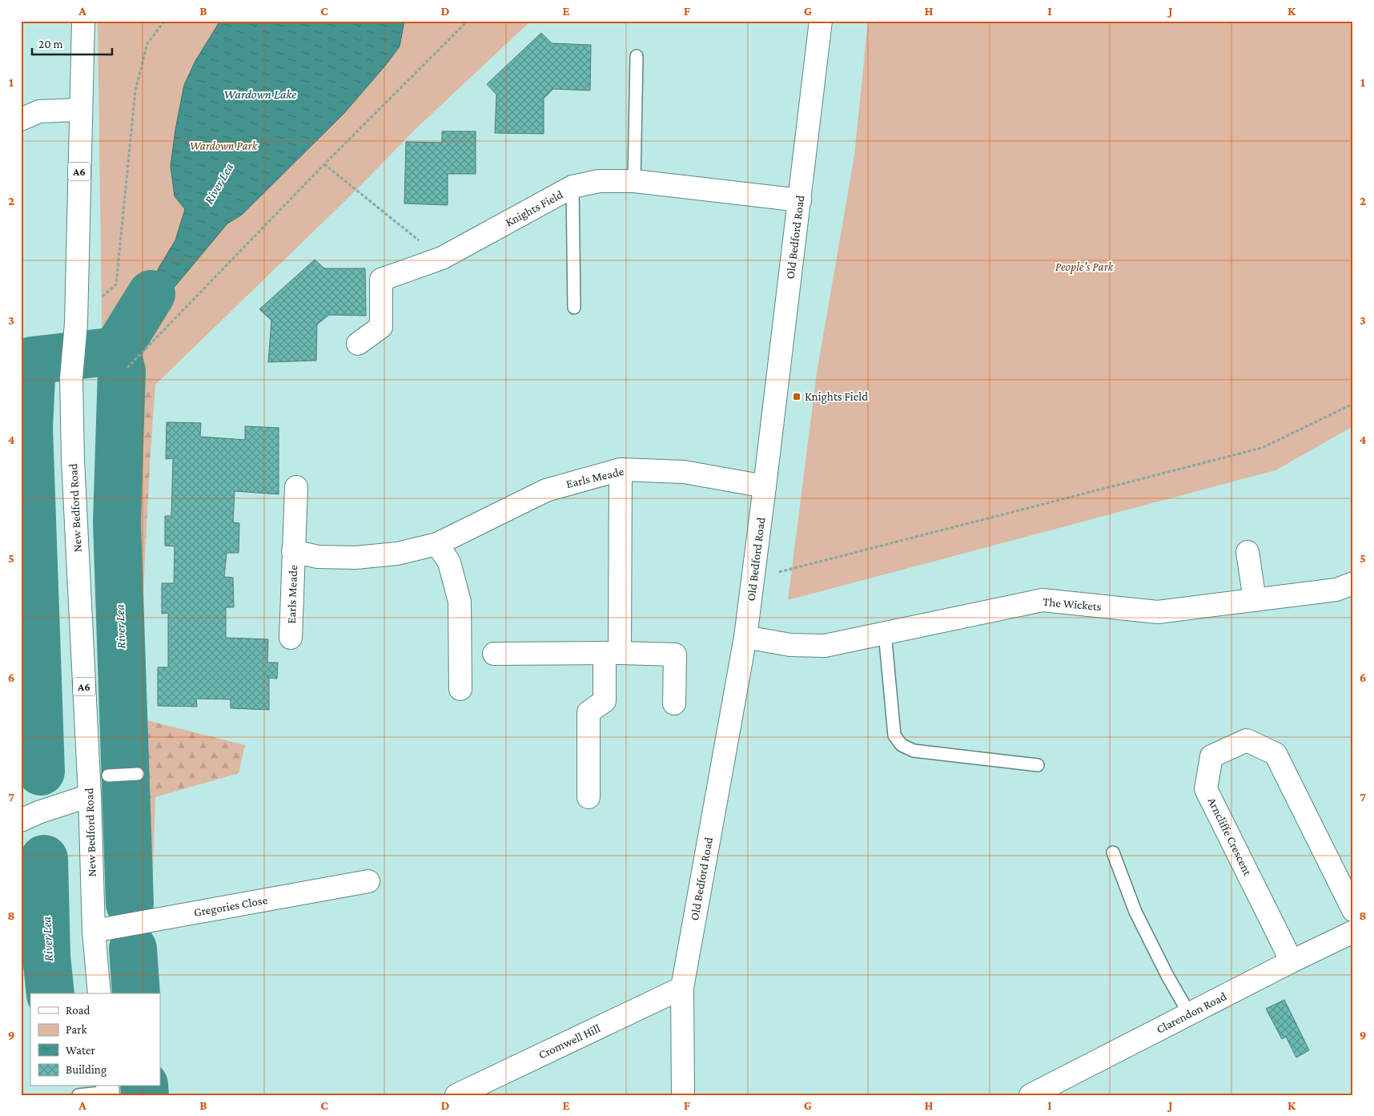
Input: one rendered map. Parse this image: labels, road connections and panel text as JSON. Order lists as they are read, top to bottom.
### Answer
{
  "streets": {
    "main road": [
      "A6",
      "Knights Field",
      "Old Bedford Road",
      "Earls Meade",
      "New Bedford Road",
      "The Wickets",
      "Arncliffe Crescent",
      "Gregories Close",
      "Clarendon Road",
      "Cromwell Hill"
    ]
  },
  "crossings": [
    ["Knights Field", "Old Bedford Road"],
    ["Old Bedford Road", "Earls Meade"],
    ["Old Bedford Road", "The Wickets"],
    ["Old Bedford Road", "Cromwell Hill"],
    ["New Bedford Road", "Gregories Close"],
    ["Arncliffe Crescent", "Clarendon Road"]
  ],
  "water": ["Wardown Lake", "River Lea"],
  "parks": ["Wardown Park", "People's Park"],
  "places": {
    "transit": ["Knights Field"]
  },
  "legend": [
    "Road",
    "Park",
    "Water",
    "Building"
  ],
  "scale_bar": "20 m",
  "grid": {
    "columns": [
      "A",
      "B",
      "C",
      "D",
      "E",
      "F",
      "G",
      "H",
      "I",
      "J",
      "K"
    ],
    "rows": [
      "1",
      "2",
      "3",
      "4",
      "5",
      "6",
      "7",
      "8",
      "9"
    ]
  }
}
